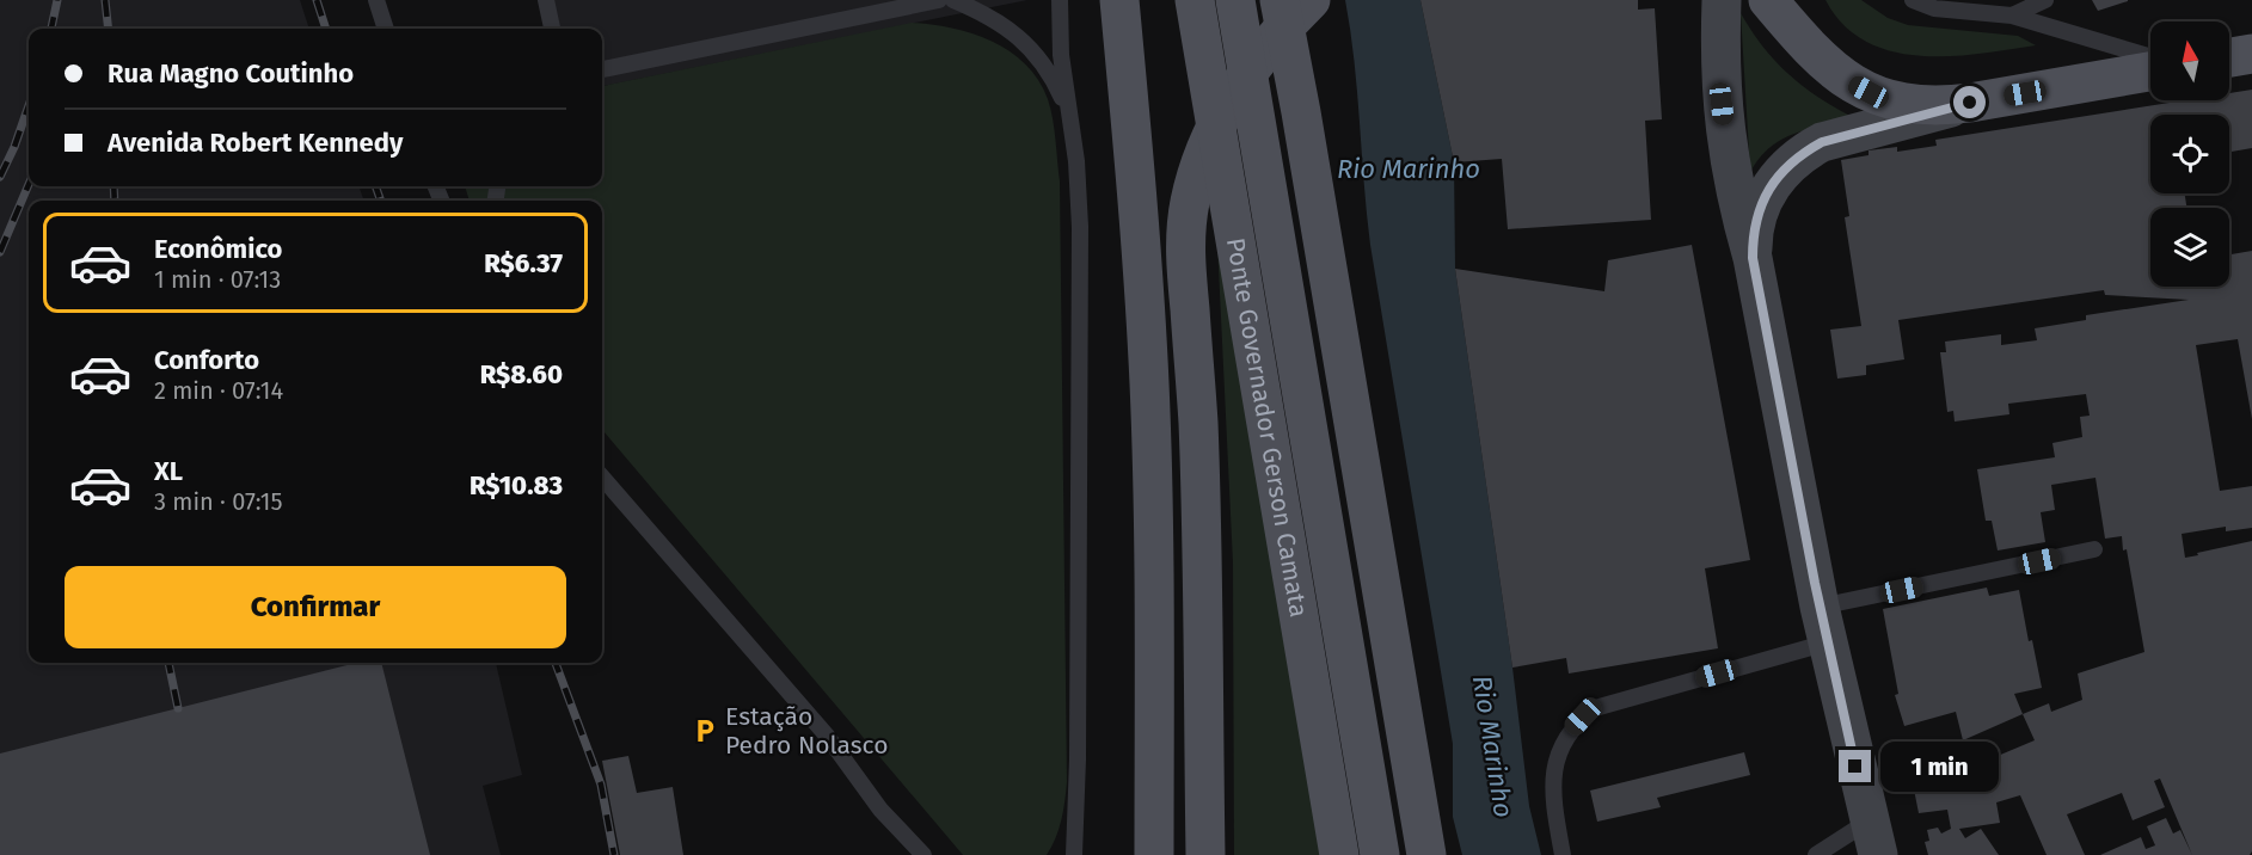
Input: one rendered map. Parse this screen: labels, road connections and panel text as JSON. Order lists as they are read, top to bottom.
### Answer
{
  "streets": {
    "main road": ["Ponte Governador Gerson Camata"]
  },
  "water": ["Rio Marinho"],
  "places": {
    "parking": ["Estação Pedro Nolasco"]
  },
  "north": "top",
  "page": {
    "banner": ["Rua Magno Coutinho", "Avenida Robert Kennedy"],
    "list": [
      {
        "name": "Econômico",
        "note": "1 min · 07:13",
        "value": "R$6.37"
      },
      {
        "name": "Conforto",
        "note": "2 min · 07:14",
        "value": "R$8.60"
      },
      {
        "name": "XL",
        "note": "3 min · 07:15",
        "value": "R$10.83"
      }
    ],
    "buttons": "Confirmar",
    "bubble": "1 min"
  }
}
